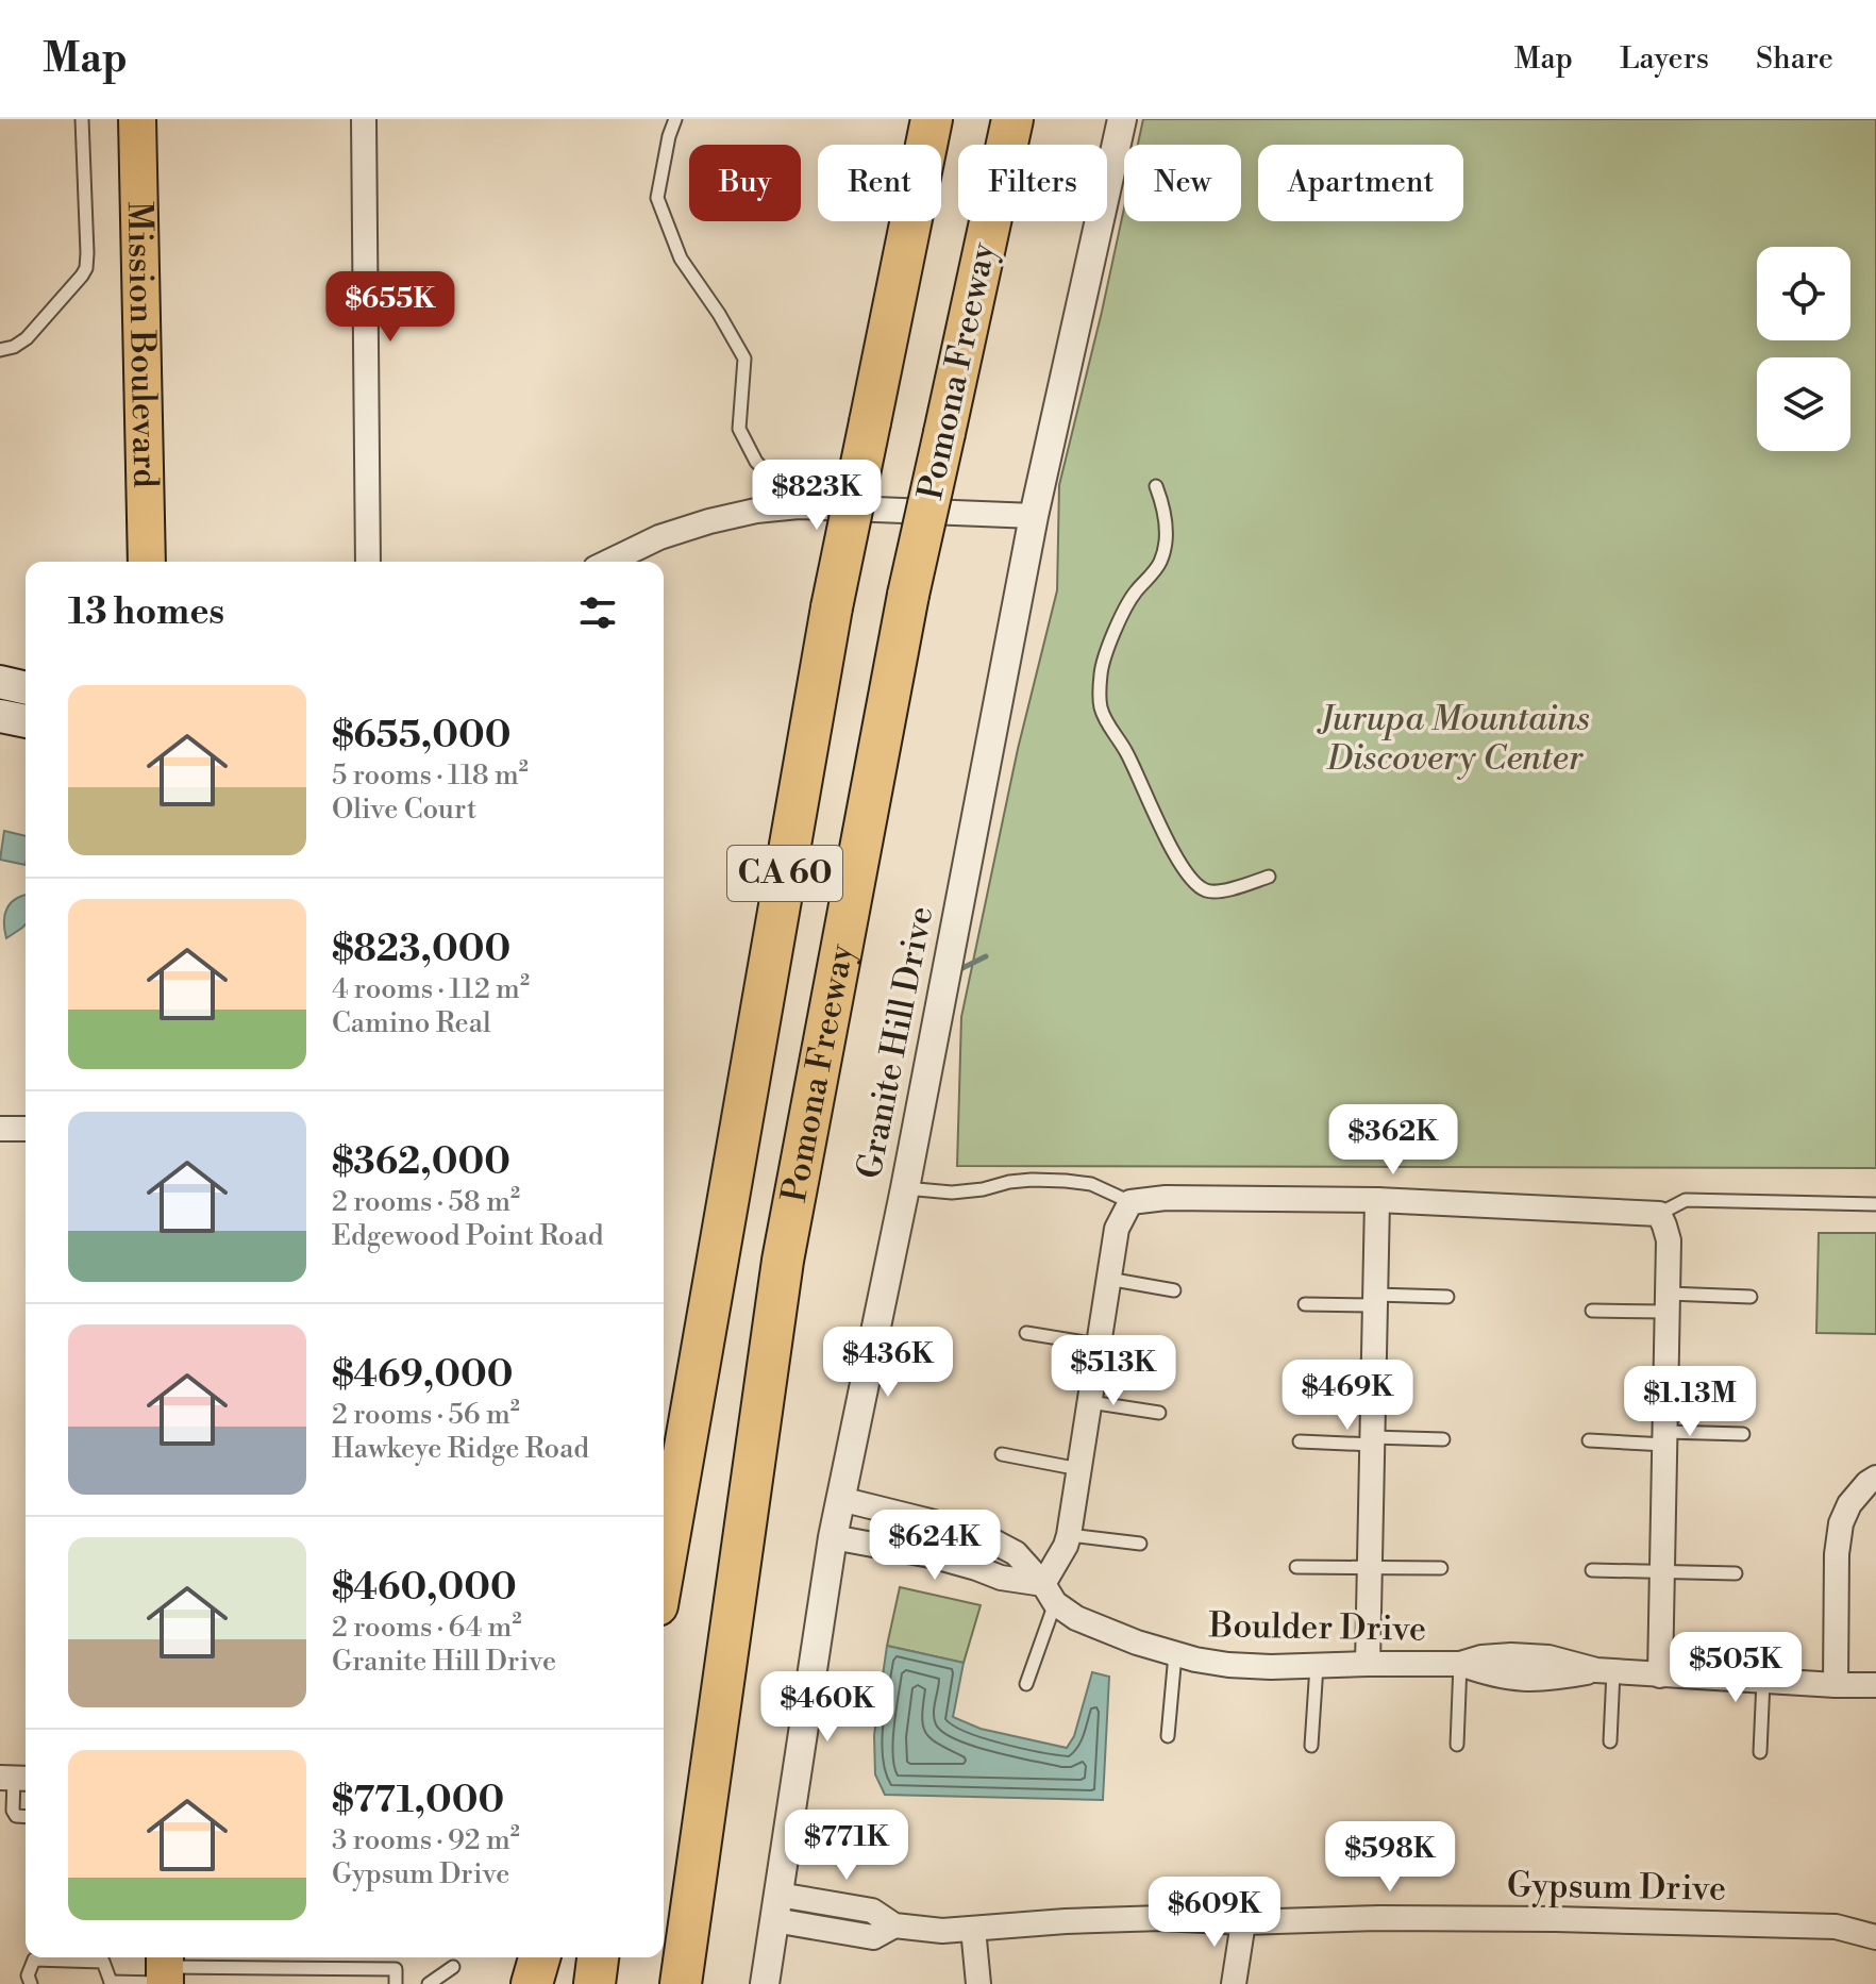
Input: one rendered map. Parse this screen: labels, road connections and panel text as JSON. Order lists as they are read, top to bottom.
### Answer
{
  "streets": {
    "highway": ["Pomona Freeway", "CA 60"],
    "main road": ["Mission Boulevard"],
    "street": ["Granite Hill Drive", "Boulder Drive", "Gypsum Drive"]
  },
  "crossings": [
    ["Granite Hill Drive", "Boulder Drive"],
    ["Granite Hill Drive", "Gypsum Drive"]
  ],
  "parks": ["Jurupa Mountains Discovery Center"],
  "page": {
    "header": "Map",
    "nav": ["Map", "Layers", "Share"],
    "chip": [
      "Buy",
      "Rent",
      "Filters",
      "New",
      "Apartment"
    ],
    "price": [
      "$655K",
      "$823K",
      "$362K",
      "$436K",
      "$513K",
      "$469K",
      "$1.13M",
      "$624K",
      "$505K",
      "$460K",
      "$771K",
      "$598K",
      "$609K"
    ],
    "heading": "13 homes",
    "list": [
      {
        "name": "$655,000",
        "note": "5 rooms · 118 m² · Olive Court"
      },
      {
        "name": "$823,000",
        "note": "4 rooms · 112 m² · Camino Real"
      },
      {
        "name": "$362,000",
        "note": "2 rooms · 58 m² · Edgewood Point Road"
      },
      {
        "name": "$469,000",
        "note": "2 rooms · 56 m² · Hawkeye Ridge Road"
      },
      {
        "name": "$460,000",
        "note": "2 rooms · 64 m² · Granite Hill Drive"
      },
      {
        "name": "$771,000",
        "note": "3 rooms · 92 m² · Gypsum Drive"
      }
    ]
  }
}
